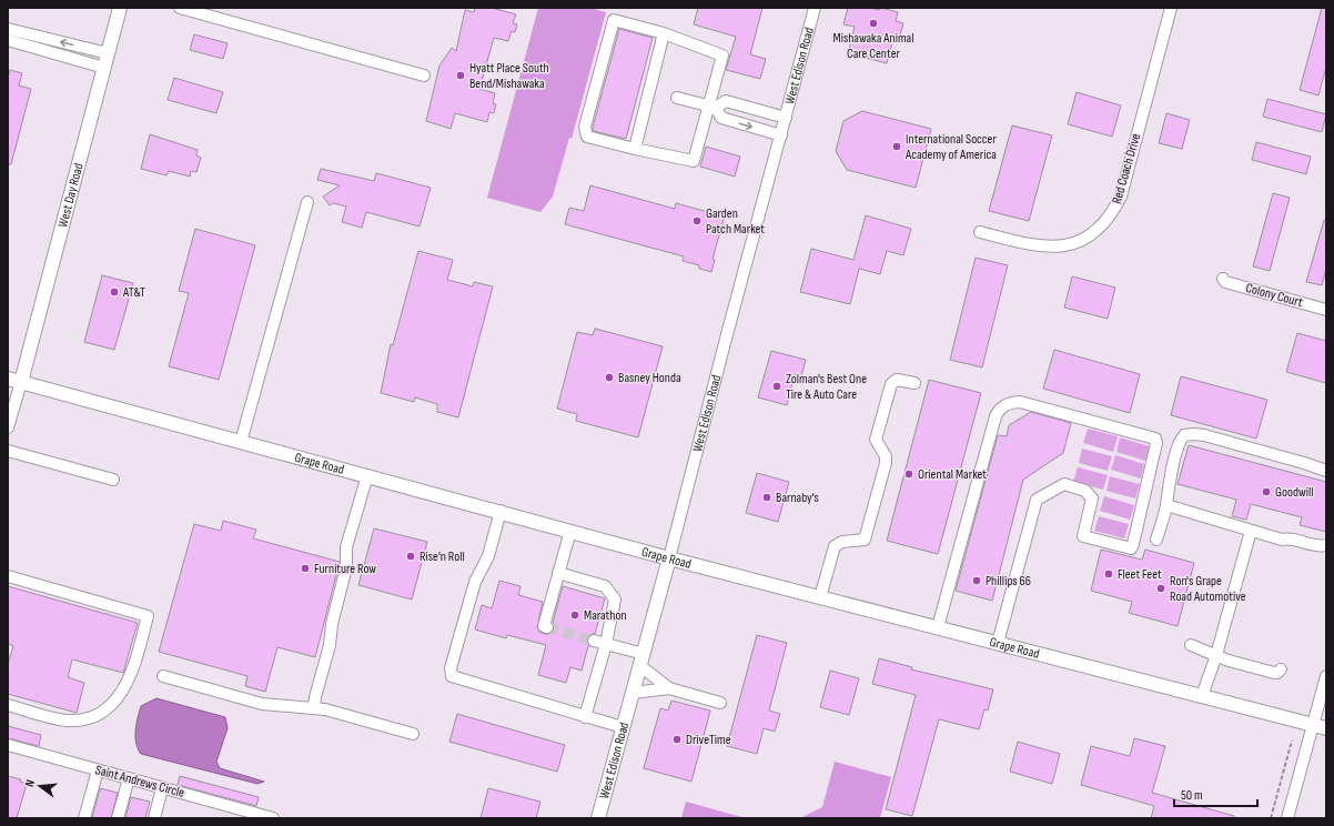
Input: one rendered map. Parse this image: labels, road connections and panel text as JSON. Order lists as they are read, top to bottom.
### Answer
{
  "streets": {
    "main road": ["West Edison Road", "West Day Road", "Grape Road"],
    "street": ["Red Coach Drive", "Colony Court", "Saint Andrews Circle"]
  },
  "crossings": [
    ["West Edison Road", "Grape Road"],
    ["West Day Road", "Grape Road"]
  ],
  "places": [
    "Mishawaka Animal Care Center",
    "Hyatt Place South Bend/Mishawaka",
    "International Soccer Academy of America",
    "Garden Patch Market",
    "AT&T",
    "Basney Honda",
    "Zolman's Best One Tire & Auto Care",
    "Oriental Market",
    "Goodwill",
    "Barnaby's",
    "Rise'n Roll",
    "Furniture Row",
    "Fleet Feet",
    "Phillips 66",
    "Ron's Grape Road Automotive",
    "Marathon",
    "DriveTime"
  ],
  "scale_bar": "50 m",
  "north": "left"
}
